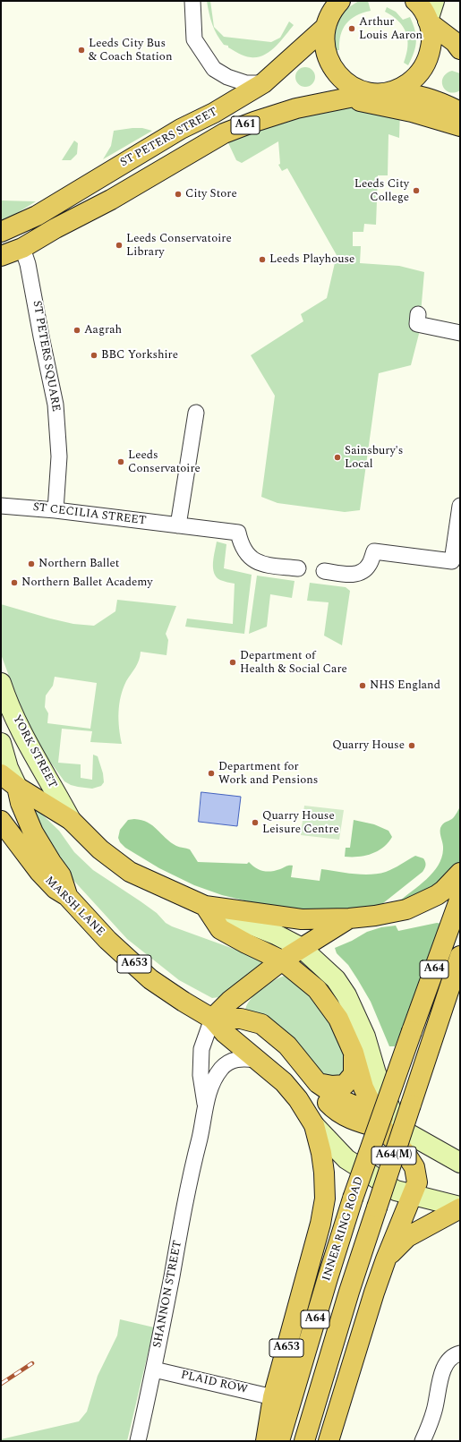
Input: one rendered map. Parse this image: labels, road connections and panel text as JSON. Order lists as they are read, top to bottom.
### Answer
{
  "streets": {
    "highway": [
      "A61",
      "ST PETERS STREET",
      "MARSH LANE",
      "A653",
      "A64",
      "A64(M)",
      "INNER RING ROAD"
    ],
    "street": [
      "ST PETERS SQUARE",
      "ST CECILIA STREET",
      "YORK STREET",
      "SHANNON STREET",
      "PLAID ROW"
    ]
  },
  "crossings": [
    ["A61", "ST PETERS STREET"],
    ["A61", "ST PETERS SQUARE"],
    ["ST PETERS STREET", "ST PETERS SQUARE"],
    ["ST PETERS SQUARE", "ST CECILIA STREET"],
    ["MARSH LANE", "A653"],
    ["MARSH LANE", "SHANNON STREET"],
    ["A653", "PLAID ROW"],
    ["SHANNON STREET", "PLAID ROW"]
  ],
  "places": [
    "Arthur Louis Aaron",
    "Leeds City Bus & Coach Station",
    "Leeds City College",
    "City Store",
    "Leeds Conservatoire Library",
    "Leeds Playhouse",
    "Aagrah",
    "BBC Yorkshire",
    "Sainsbury's Local",
    "Leeds Conservatoire",
    "Northern Ballet",
    "Northern Ballet Academy",
    "Department of Health & Social Care",
    "NHS England",
    "Quarry House",
    "Department for Work and Pensions",
    "Quarry House Leisure Centre"
  ]
}
